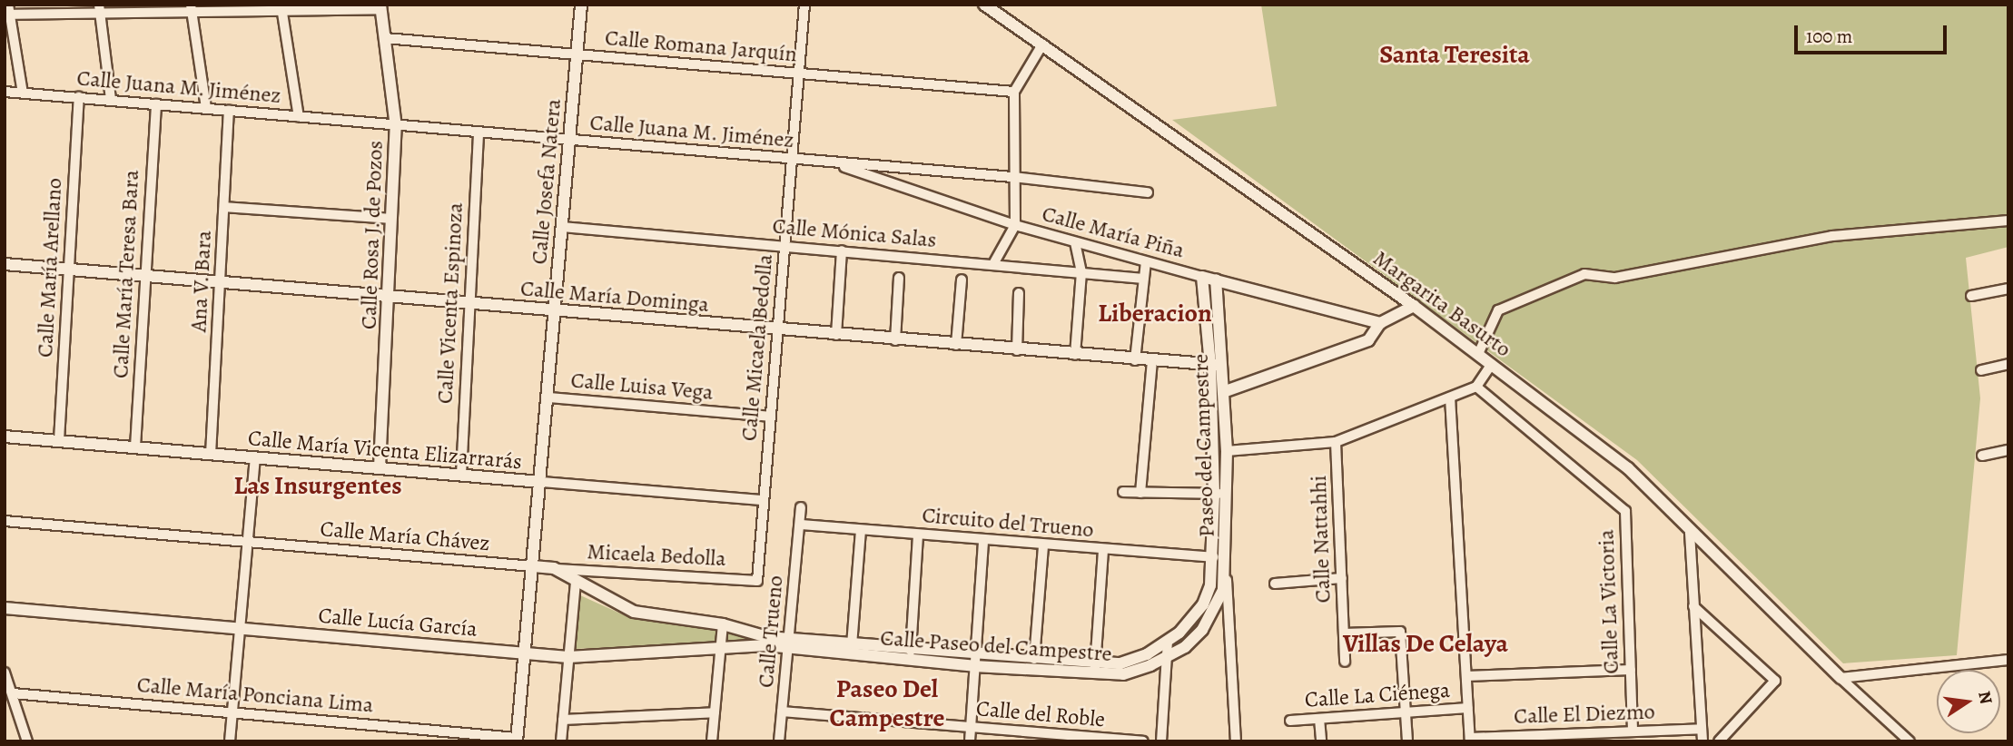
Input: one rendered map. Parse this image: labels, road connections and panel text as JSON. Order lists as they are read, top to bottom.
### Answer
{
  "streets": {
    "street": [
      "Calle Romana Jarquín",
      "Calle Juana M. Jiménez",
      "Calle Josefa Natera",
      "Calle María Piña",
      "Calle Mónica Salas",
      "Calle Rosa J. de Pozos",
      "Calle María Arellano",
      "Calle María Teresa Bara",
      "Ana V. Bara",
      "Calle María Dominga",
      "Calle Vicenta Espinoza",
      "Margarita Basurto",
      "Calle Micaela Bedolla",
      "Calle Luisa Vega",
      "Paseo del Campestre",
      "Calle María Vicenta Elizarrarás",
      "Circuito del Trueno",
      "Calle María Chávez",
      "Calle Nattahhi",
      "Micaela Bedolla",
      "Calle La Victoria",
      "Calle Lucía García",
      "Calle Trueno",
      "Calle Paseo del Campestre",
      "Calle María Ponciana Lima",
      "Calle La Ciénega",
      "Calle del Roble",
      "Calle El Diezmo"
    ]
  },
  "crossings": [
    ["Calle Romana Jarquín", "Calle Josefa Natera"],
    ["Calle Romana Jarquín", "Calle Rosa J. de Pozos"],
    ["Calle Romana Jarquín", "Calle Micaela Bedolla"],
    ["Calle Juana M. Jiménez", "Calle Josefa Natera"],
    ["Calle Juana M. Jiménez", "Calle María Piña"],
    ["Calle Juana M. Jiménez", "Calle Rosa J. de Pozos"],
    ["Calle Juana M. Jiménez", "Calle María Arellano"],
    ["Calle Juana M. Jiménez", "Calle María Teresa Bara"],
    ["Calle Juana M. Jiménez", "Ana V. Bara"],
    ["Calle Juana M. Jiménez", "Calle Vicenta Espinoza"],
    ["Calle Juana M. Jiménez", "Calle Micaela Bedolla"],
    ["Calle Josefa Natera", "Calle Mónica Salas"],
    ["Calle Josefa Natera", "Calle María Dominga"],
    ["Calle Josefa Natera", "Calle Luisa Vega"],
    ["Calle Josefa Natera", "Calle María Vicenta Elizarrarás"],
    ["Calle Josefa Natera", "Calle María Chávez"],
    ["Calle Josefa Natera", "Calle Lucía García"],
    ["Calle Josefa Natera", "Calle María Ponciana Lima"],
    ["Calle María Piña", "Paseo del Campestre"],
    ["Calle Mónica Salas", "Calle Micaela Bedolla"],
    ["Calle Rosa J. de Pozos", "Calle María Dominga"],
    ["Calle Rosa J. de Pozos", "Calle María Vicenta Elizarrarás"],
    ["Calle María Arellano", "Calle María Dominga"],
    ["Calle María Arellano", "Calle María Vicenta Elizarrarás"],
    ["Calle María Teresa Bara", "Calle María Dominga"],
    ["Calle María Teresa Bara", "Calle María Vicenta Elizarrarás"],
    ["Ana V. Bara", "Calle María Dominga"],
    ["Ana V. Bara", "Calle María Vicenta Elizarrarás"],
    ["Calle María Dominga", "Calle Vicenta Espinoza"],
    ["Calle María Dominga", "Calle Micaela Bedolla"],
    ["Calle María Dominga", "Paseo del Campestre"],
    ["Calle Vicenta Espinoza", "Calle María Vicenta Elizarrarás"],
    ["Calle Micaela Bedolla", "Calle Luisa Vega"],
    ["Calle Micaela Bedolla", "Calle María Vicenta Elizarrarás"],
    ["Calle Micaela Bedolla", "Micaela Bedolla"],
    ["Paseo del Campestre", "Circuito del Trueno"],
    ["Paseo del Campestre", "Calle Paseo del Campestre"],
    ["Circuito del Trueno", "Calle Trueno"],
    ["Circuito del Trueno", "Calle Paseo del Campestre"],
    ["Calle María Chávez", "Micaela Bedolla"],
    ["Calle María Chávez", "Calle Lucía García"],
    ["Calle María Chávez", "Calle Trueno"],
    ["Calle María Chávez", "Calle Paseo del Campestre"],
    ["Calle La Victoria", "Calle El Diezmo"],
    ["Calle Lucía García", "Calle Trueno"],
    ["Calle Lucía García", "Calle Paseo del Campestre"],
    ["Calle Trueno", "Calle Paseo del Campestre"],
    ["Calle Trueno", "Calle del Roble"]
  ],
  "districts": [
    "Santa Teresita",
    "Liberacion",
    "Las Insurgentes",
    "Villas De Celaya",
    "Paseo Del Campestre"
  ],
  "scale_bar": "100 m",
  "north": "right"
}
